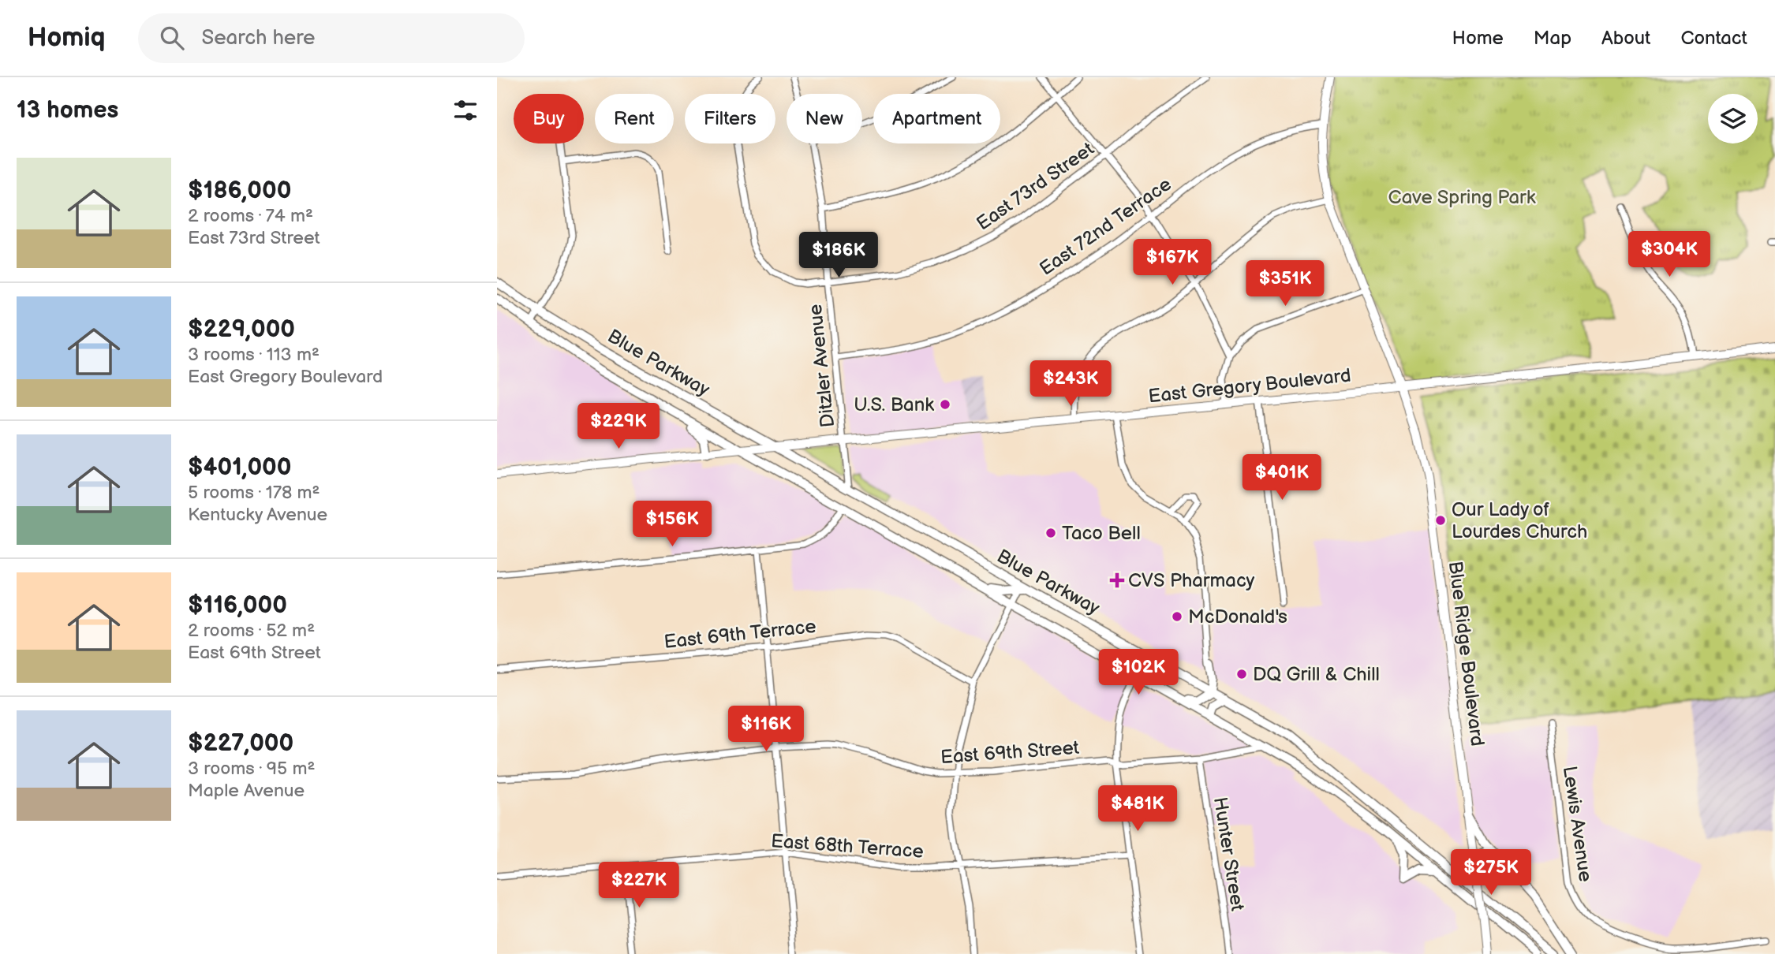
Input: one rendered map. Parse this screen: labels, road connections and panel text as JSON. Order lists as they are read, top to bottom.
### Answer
{
  "streets": {
    "highway": ["Blue Parkway"],
    "main road": ["East Gregory Boulevard", "Blue Ridge Boulevard"],
    "street": [
      "East 73rd Street",
      "East 72nd Terrace",
      "Ditzler Avenue",
      "East 69th Terrace",
      "East 69th Street",
      "Lewis Avenue",
      "East 68th Terrace",
      "Hunter Street"
    ]
  },
  "crossings": [
    ["East 73rd Street", "Ditzler Avenue"],
    ["East 72nd Terrace", "Ditzler Avenue"],
    ["East 72nd Terrace", "Blue Ridge Boulevard"],
    ["Blue Parkway", "Ditzler Avenue"],
    ["Blue Parkway", "East Gregory Boulevard"],
    ["Blue Parkway", "East 69th Street"],
    ["Ditzler Avenue", "East Gregory Boulevard"],
    ["East Gregory Boulevard", "Blue Ridge Boulevard"],
    ["East 69th Street", "Hunter Street"]
  ],
  "parks": ["Cave Spring Park"],
  "places": {
    "other": [
      "U.S. Bank",
      "Our Lady of Lourdes Church",
      "Taco Bell",
      "McDonald's",
      "DQ Grill & Chill"
    ],
    "health": ["CVS Pharmacy"]
  },
  "page": {
    "header": "Homiq",
    "search": "Search here",
    "nav": [
      "Home",
      "Map",
      "About",
      "Contact"
    ],
    "heading": "13 homes",
    "chip": [
      "Buy",
      "Rent",
      "Filters",
      "New",
      "Apartment"
    ],
    "list": [
      {
        "name": "$186,000",
        "note": "2 rooms · 74 m² · East 73rd Street"
      },
      {
        "name": "$229,000",
        "note": "3 rooms · 113 m² · East Gregory Boulevard"
      },
      {
        "name": "$401,000",
        "note": "5 rooms · 178 m² · Kentucky Avenue"
      },
      {
        "name": "$116,000",
        "note": "2 rooms · 52 m² · East 69th Street"
      },
      {
        "name": "$227,000",
        "note": "3 rooms · 95 m² · Maple Avenue"
      }
    ],
    "price": [
      "$304K",
      "$186K",
      "$167K",
      "$351K",
      "$243K",
      "$229K",
      "$401K",
      "$156K",
      "$102K",
      "$116K",
      "$481K",
      "$275K",
      "$227K"
    ]
  }
}
